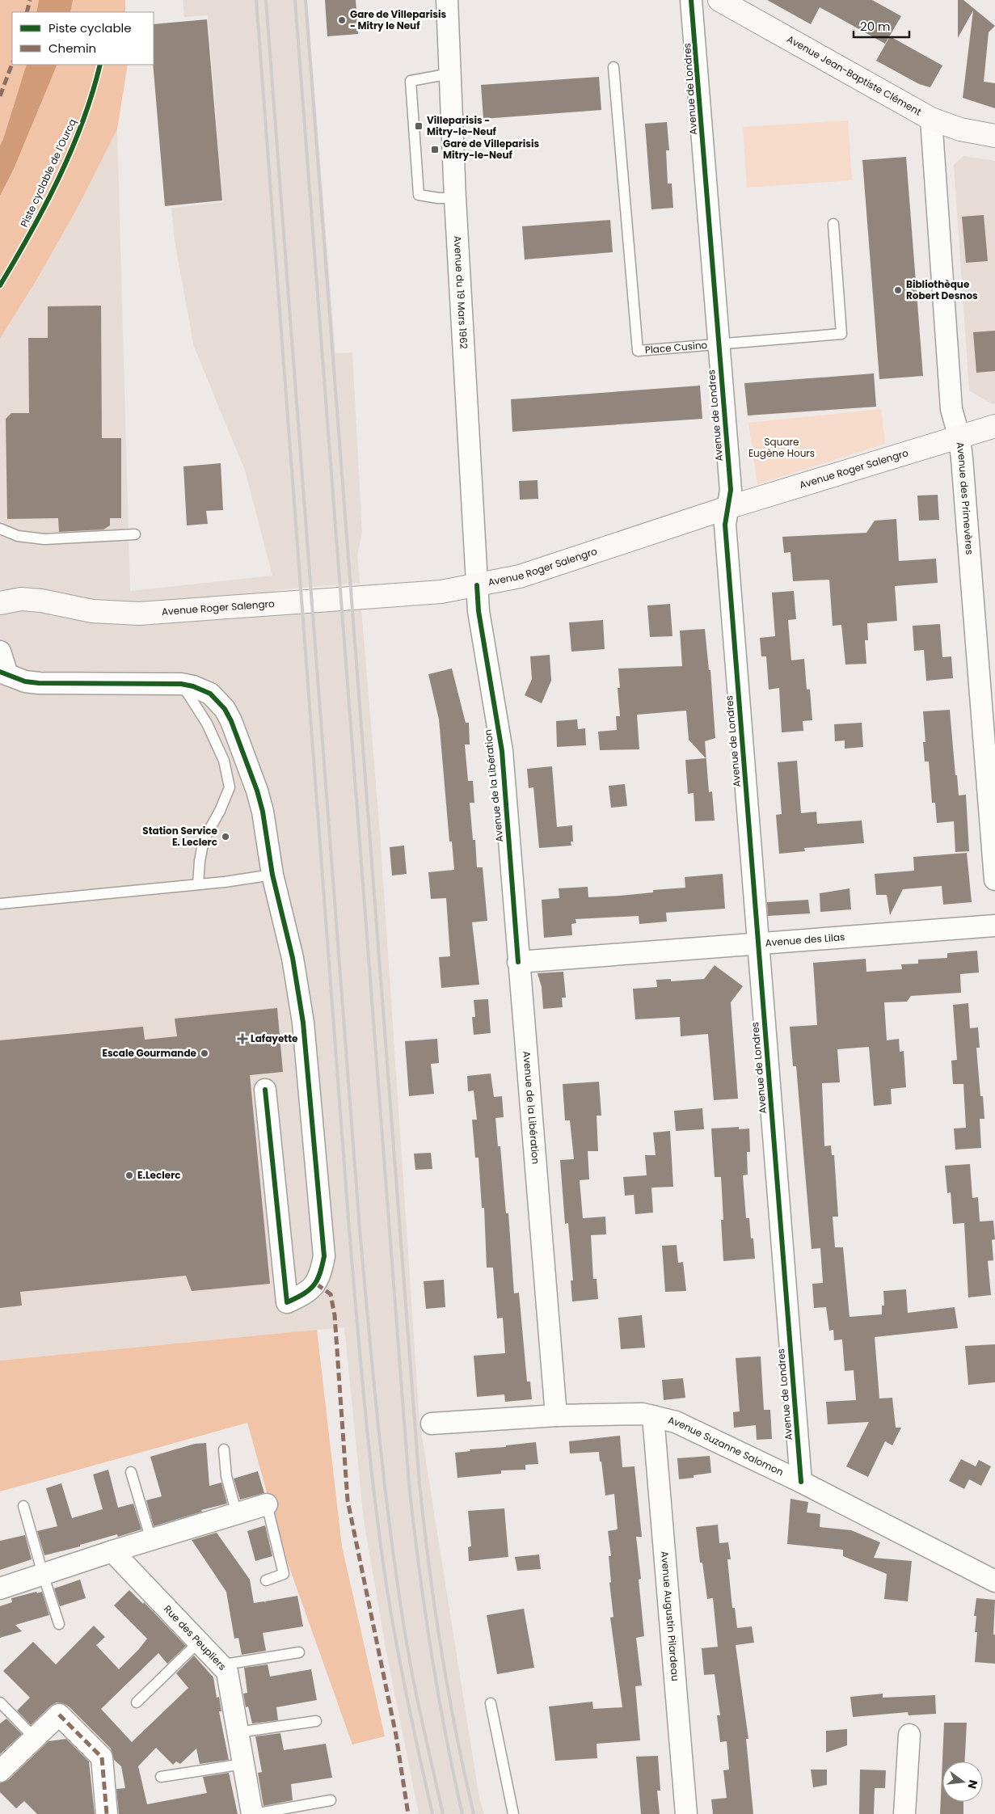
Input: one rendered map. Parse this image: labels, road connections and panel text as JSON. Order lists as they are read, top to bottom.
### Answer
{
  "streets": {
    "street": [
      "Avenue Jean-Baptiste Clément",
      "Avenue de Londres",
      "Avenue du 19 Mars 1962",
      "Avenue Roger Salengro",
      "Avenue des Primevères",
      "Avenue de la Libération",
      "Avenue des Lilas",
      "Avenue Suzanne Salomon",
      "Avenue Augustin Pilardeau",
      "Rue des Peupliers"
    ],
    "lane": ["Place Cusino"],
    "cycle path": ["Piste cyclable de l'Ourcq"]
  },
  "crossings": [
    ["Avenue Jean-Baptiste Clément", "Avenue des Primevères"],
    ["Avenue de Londres", "Place Cusino"],
    ["Avenue de Londres", "Avenue Roger Salengro"],
    ["Avenue de Londres", "Avenue des Lilas"],
    ["Avenue de Londres", "Avenue Suzanne Salomon"],
    ["Avenue du 19 Mars 1962", "Avenue Roger Salengro"],
    ["Avenue du 19 Mars 1962", "Avenue de la Libération"],
    ["Avenue Roger Salengro", "Avenue des Primevères"],
    ["Avenue Roger Salengro", "Avenue de la Libération"],
    ["Avenue de la Libération", "Avenue des Lilas"],
    ["Avenue de la Libération", "Avenue Suzanne Salomon"],
    ["Avenue Suzanne Salomon", "Avenue Augustin Pilardeau"]
  ],
  "parks": ["Square Eugène Hours"],
  "places": {
    "other": [
      "Gare de Villeparisis - Mitry le Neuf",
      "Bibliothèque Robert Desnos",
      "Station Service E. Leclerc",
      "Escale Gourmande",
      "E.Leclerc"
    ],
    "transit": ["Villeparisis - Mitry-le-Neuf", "Gare de Villeparisis Mitry-le-Neuf"],
    "health": ["Lafayette"]
  },
  "legend": ["Piste cyclable", "Chemin"],
  "scale_bar": "20 m",
  "north": "right"
}
